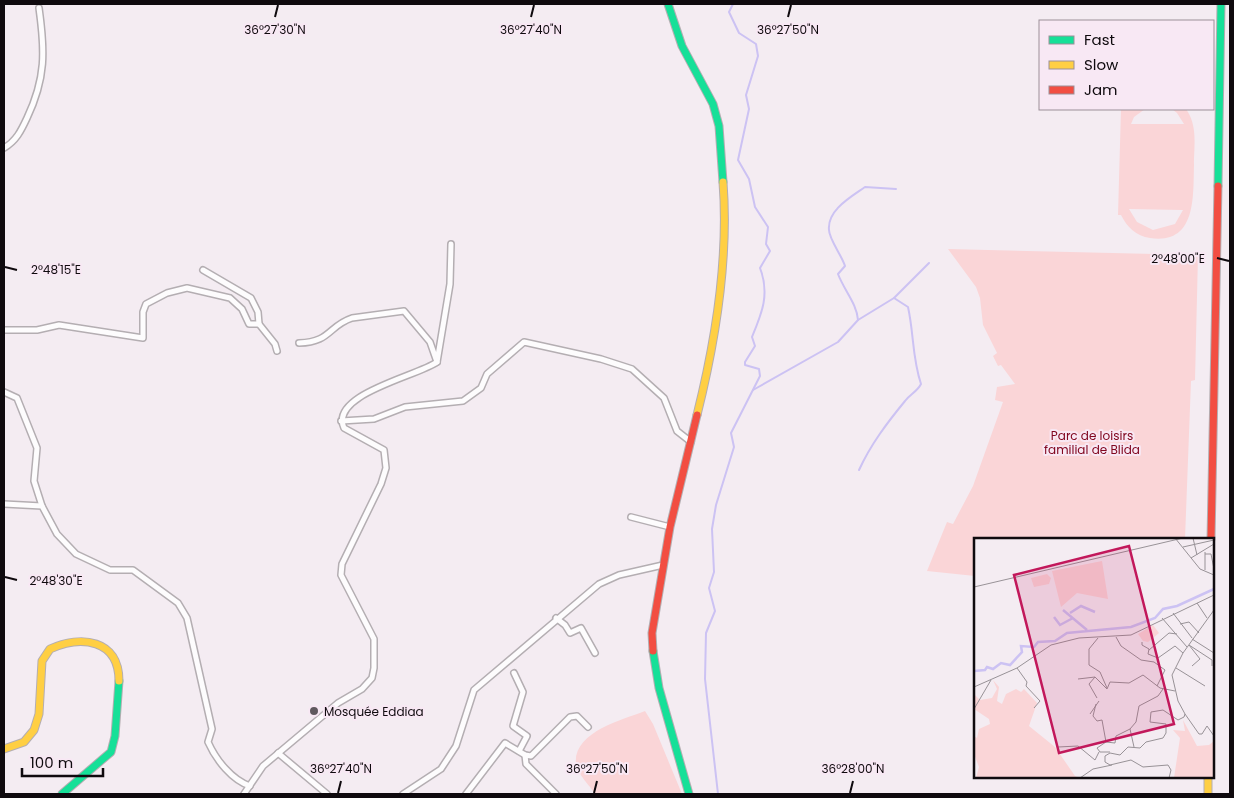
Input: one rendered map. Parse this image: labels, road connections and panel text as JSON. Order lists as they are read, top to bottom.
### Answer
{
  "parks": ["Parc de loisirs familial de Blida"],
  "places": ["Mosquée Eddiaa"],
  "legend": ["Fast", "Slow", "Jam"],
  "scale_bar": "100 m",
  "coordinates": [
    "36°27'30\"N",
    "36°27'40\"N",
    "36°27'50\"N",
    "2°48'00\"E",
    "2°48'15\"E",
    "2°48'30\"E",
    "36°28'00\"N"
  ]
}
